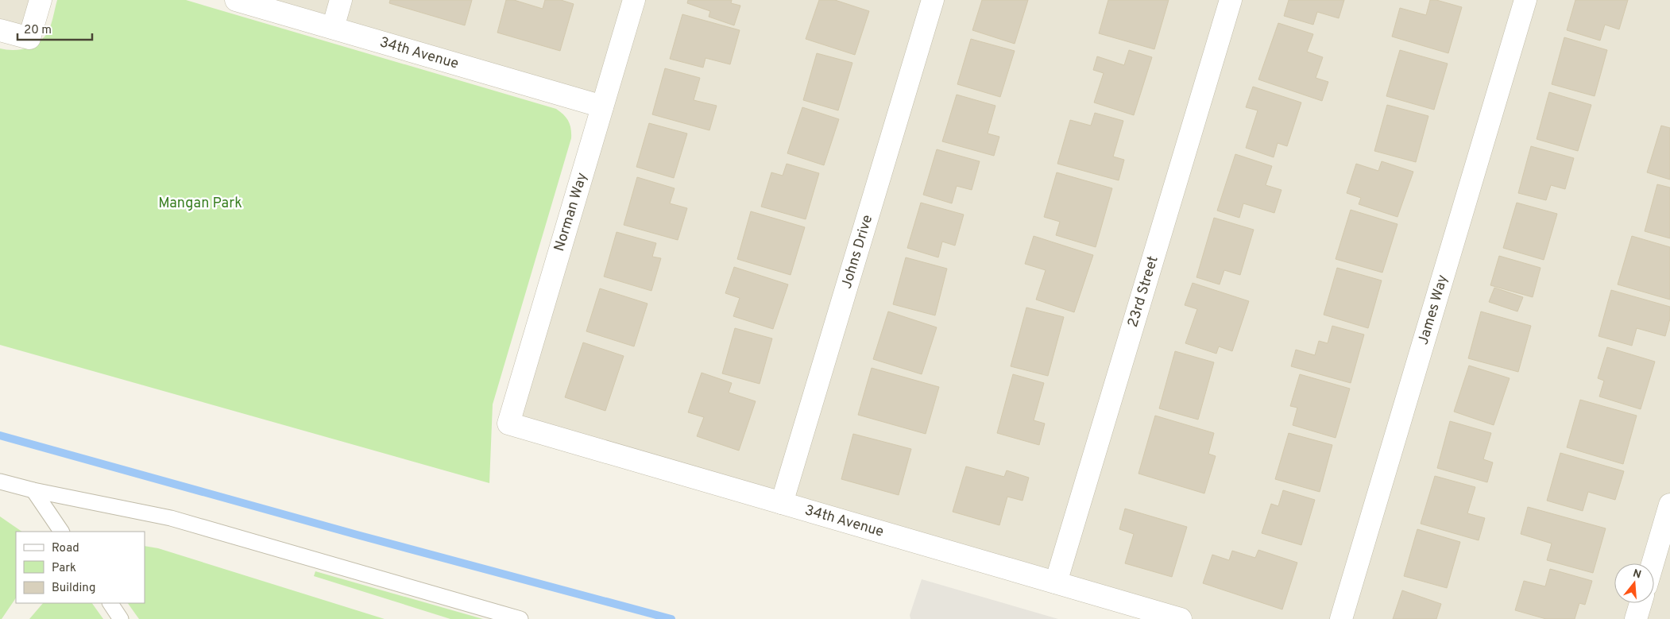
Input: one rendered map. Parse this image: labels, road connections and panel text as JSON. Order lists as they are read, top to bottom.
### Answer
{
  "streets": {
    "street": [
      "34th Avenue",
      "Norman Way",
      "Johns Drive",
      "23rd Street",
      "James Way"
    ]
  },
  "crossings": [
    ["34th Avenue", "Norman Way"],
    ["34th Avenue", "Johns Drive"],
    ["34th Avenue", "23rd Street"]
  ],
  "parks": ["Mangan Park"],
  "legend": ["Road", "Park", "Building"],
  "scale_bar": "20 m",
  "north": "top"
}
